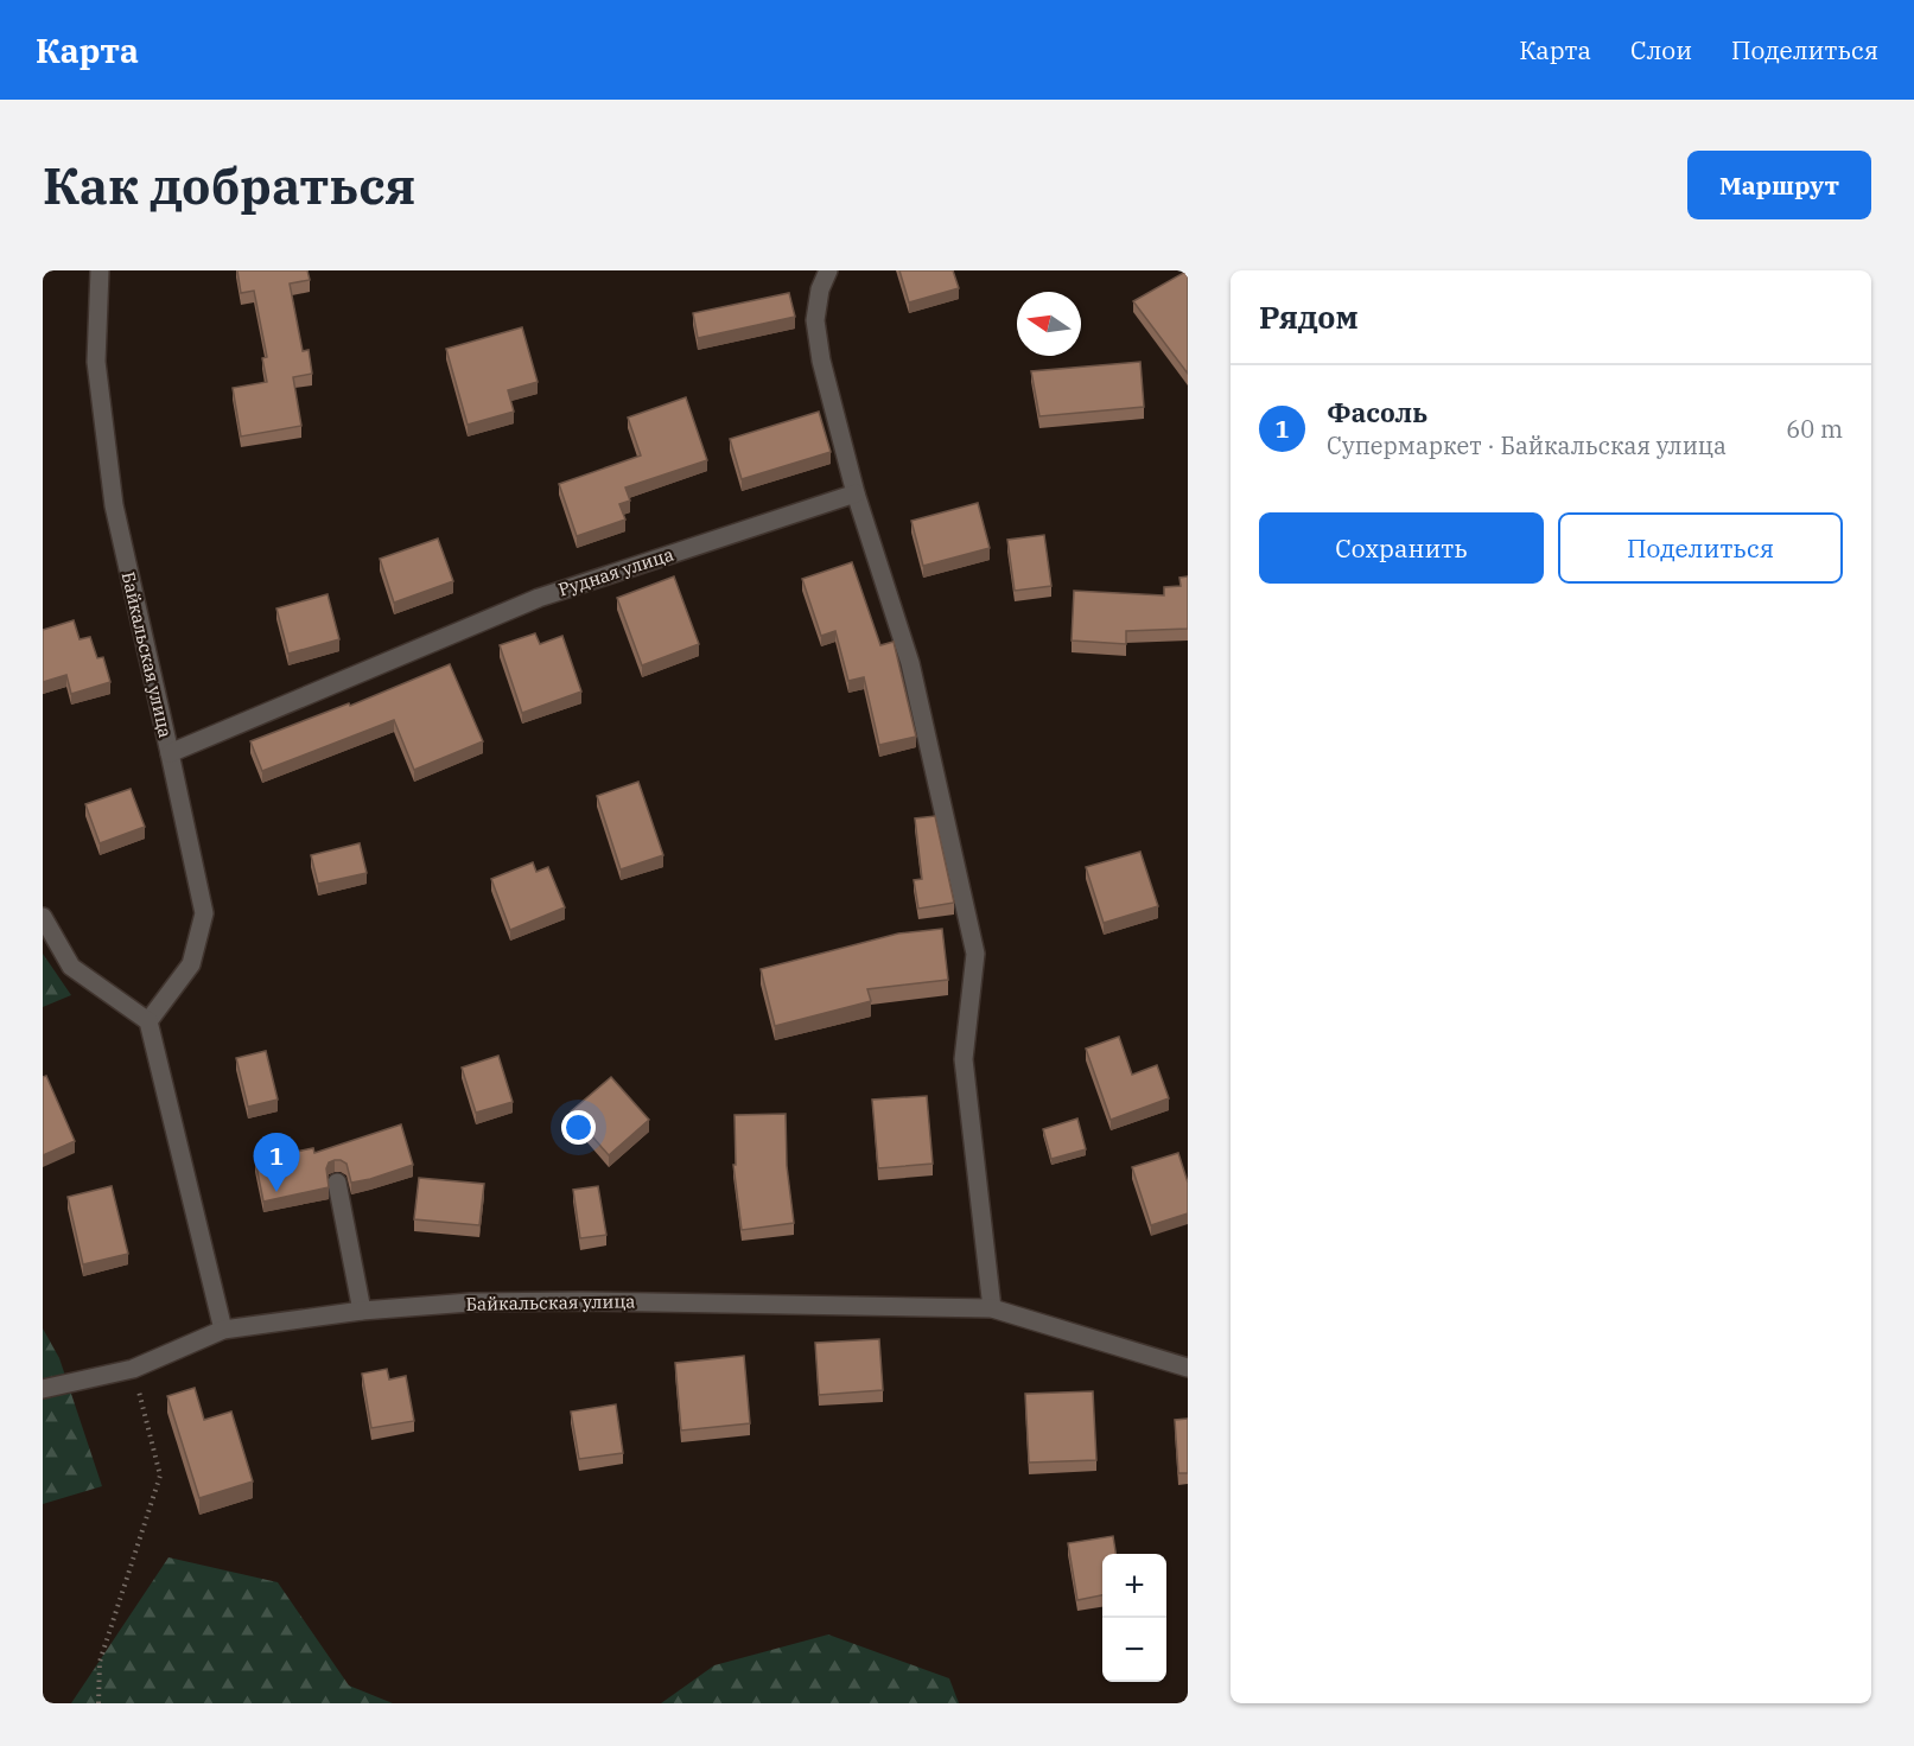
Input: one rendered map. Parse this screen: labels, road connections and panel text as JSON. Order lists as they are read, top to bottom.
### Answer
{
  "streets": {
    "street": ["Рудная улица", "Байкальская улица"]
  },
  "crossings": [
    ["Рудная улица", "Байкальская улица"]
  ],
  "north": "left",
  "page": {
    "header": "Карта",
    "nav": ["Карта", "Слои", "Поделиться"],
    "buttons": [
      "Маршрут",
      ["Сохранить", "Поделиться"]
    ],
    "title": "Как добраться",
    "heading": "Рядом",
    "list": [
      {
        "mark": "1",
        "name": "Фасоль",
        "note": "Супермаркет · Байкальская улица",
        "value": "60 m"
      }
    ],
    "pins": "1",
    "map_buttons": ["+", "−"]
  }
}
